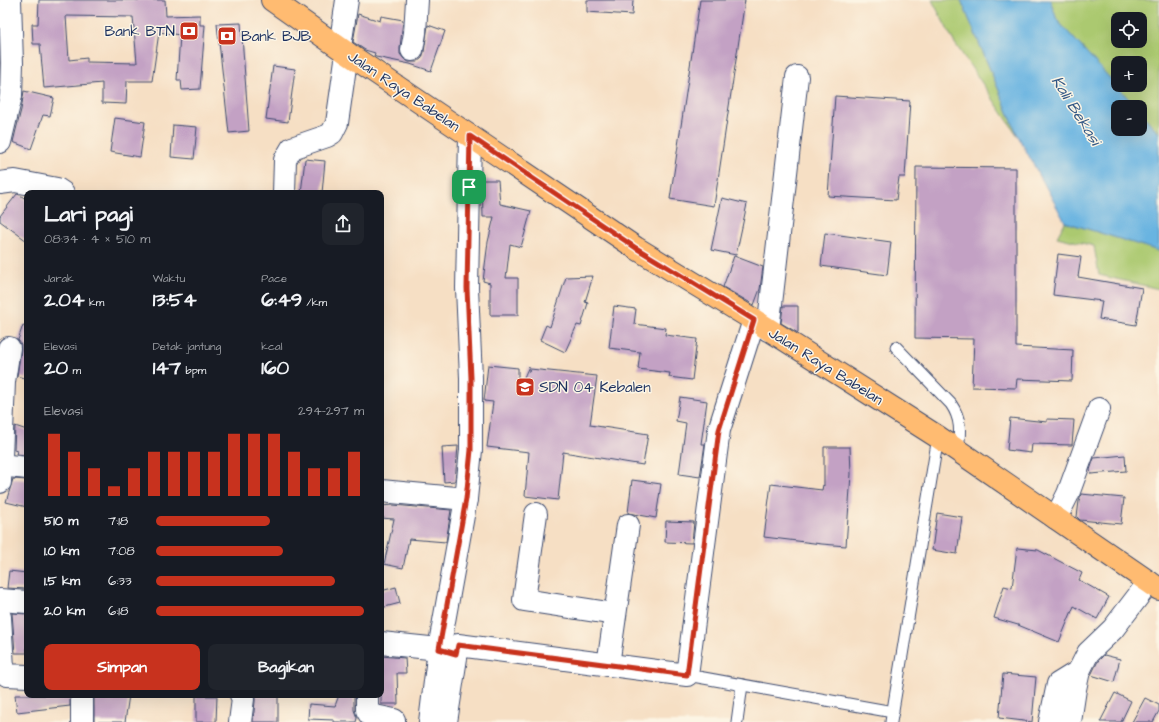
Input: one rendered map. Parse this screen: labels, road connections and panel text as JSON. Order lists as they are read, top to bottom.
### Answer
{
  "streets": {
    "main road": ["Jalan Raya Babelan"]
  },
  "water": ["Kali Bekasi"],
  "places": {
    "bank": ["Bank BTN", "Bank BJB"],
    "school or university": ["SDN 04 Kebalen"]
  },
  "page": {
    "map_buttons": ["+", "−"],
    "heading": ["Lari pagi", "08:34 · 4 × 510 m"],
    "stats": [
      ["Jarak", "2.04 km"],
      ["Waktu", "13:54"],
      ["Pace", "6:49 /km"],
      ["Elevasi", "20 m"],
      ["Detak jantung", "147 bpm"],
      ["kcal", "160"]
    ],
    "chart": ["Elevasi", "294–297 m"],
    "list": [
      {
        "name": "510 m",
        "note": "7:18"
      },
      {
        "name": "1.0 km",
        "note": "7:08"
      },
      {
        "name": "1.5 km",
        "note": "6:33"
      },
      {
        "name": "2.0 km",
        "note": "6:18"
      }
    ],
    "buttons": ["Simpan", "Bagikan"]
  }
}
